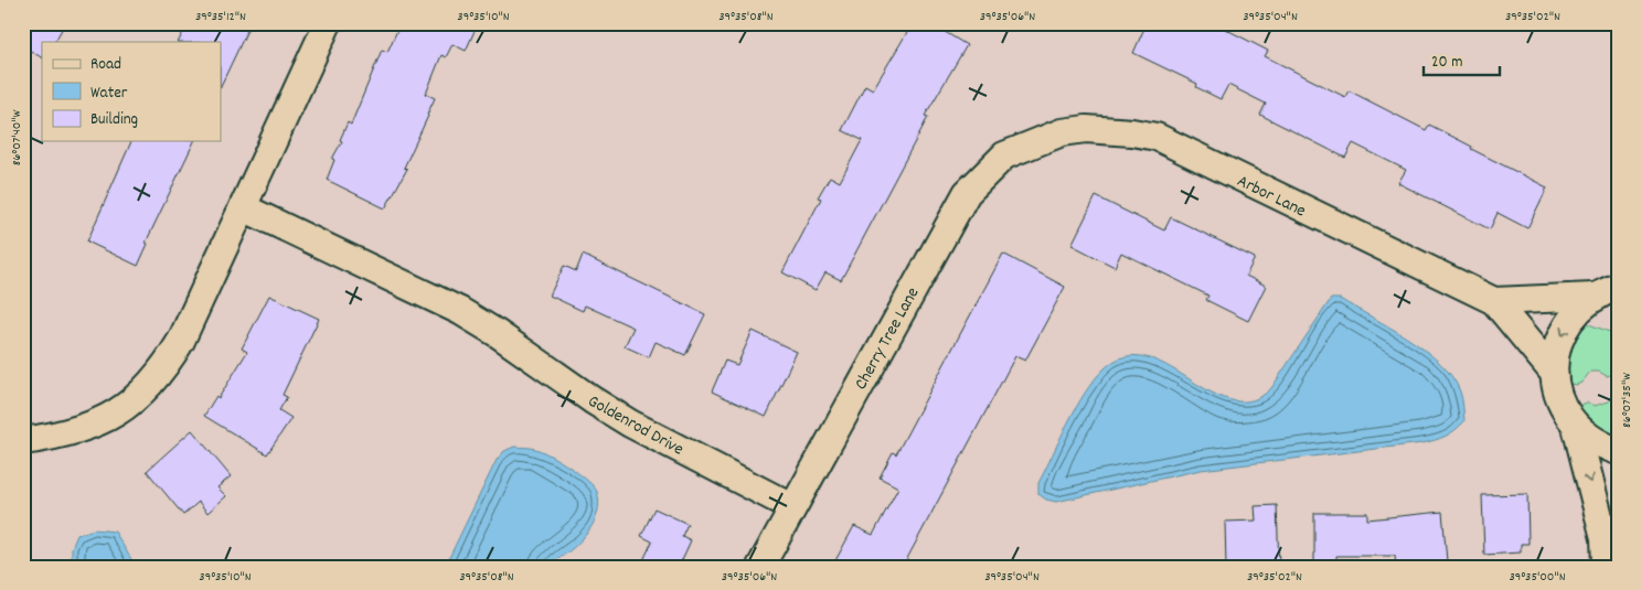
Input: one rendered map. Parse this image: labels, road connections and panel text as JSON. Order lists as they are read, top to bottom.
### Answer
{
  "streets": {
    "street": ["Arbor Lane", "Cherry Tree Lane", "Goldenrod Drive"]
  },
  "crossings": [
    ["Arbor Lane", "Cherry Tree Lane"],
    ["Cherry Tree Lane", "Goldenrod Drive"]
  ],
  "legend": ["Road", "Water", "Building"],
  "scale_bar": "20 m",
  "coordinates": [
    "39°35'12\"N",
    "39°35'10\"N",
    "39°35'08\"N",
    "39°35'06\"N",
    "39°35'04\"N",
    "39°35'02\"N",
    "86°07'40\"W",
    "86°07'35\"W",
    "39°35'00\"N"
  ]
}
